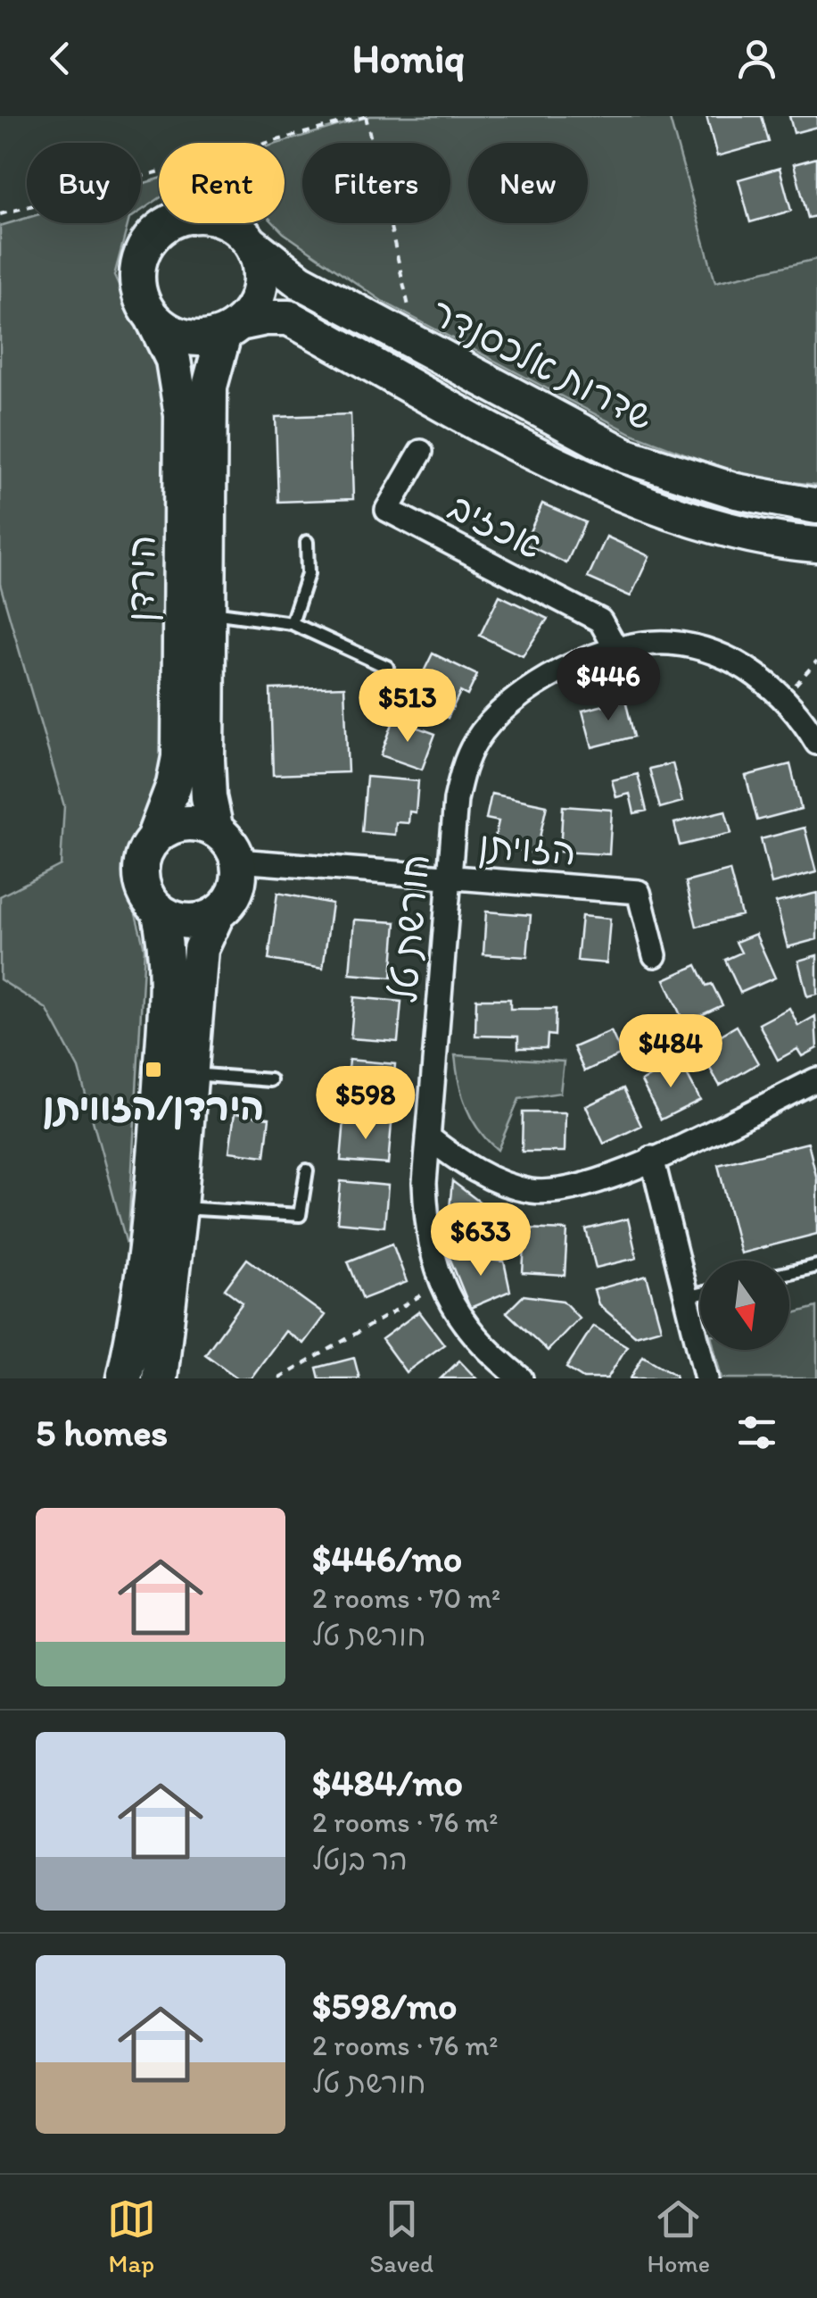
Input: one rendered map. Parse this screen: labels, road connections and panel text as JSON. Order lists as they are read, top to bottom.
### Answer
{
  "streets": {
    "street": [
      "שדרות אלכסנדר",
      "אכזיב",
      "הירדן",
      "הזויתן",
      "חורשת טל"
    ]
  },
  "crossings": [
    ["שדרות אלכסנדר", "הירדן"],
    ["אכזיב", "חורשת טל"],
    ["הירדן", "הזויתן"],
    ["הזויתן", "חורשת טל"]
  ],
  "places": {
    "transit": ["הירדן/הזוויתן"]
  },
  "north": "bottom",
  "page": {
    "header": "Homiq",
    "chip": [
      "Buy",
      "Rent",
      "Filters",
      "New"
    ],
    "price": [
      "$446",
      "$513",
      "$484",
      "$598",
      "$633"
    ],
    "heading": "5 homes",
    "list": [
      {
        "name": "$446/mo",
        "note": "2 rooms · 70 m² · חורשת טל"
      },
      {
        "name": "$484/mo",
        "note": "2 rooms · 76 m² · הר בנטל"
      },
      {
        "name": "$598/mo",
        "note": "2 rooms · 76 m² · חורשת טל"
      }
    ],
    "tabs": ["Map", "Saved", "Home"]
  }
}
